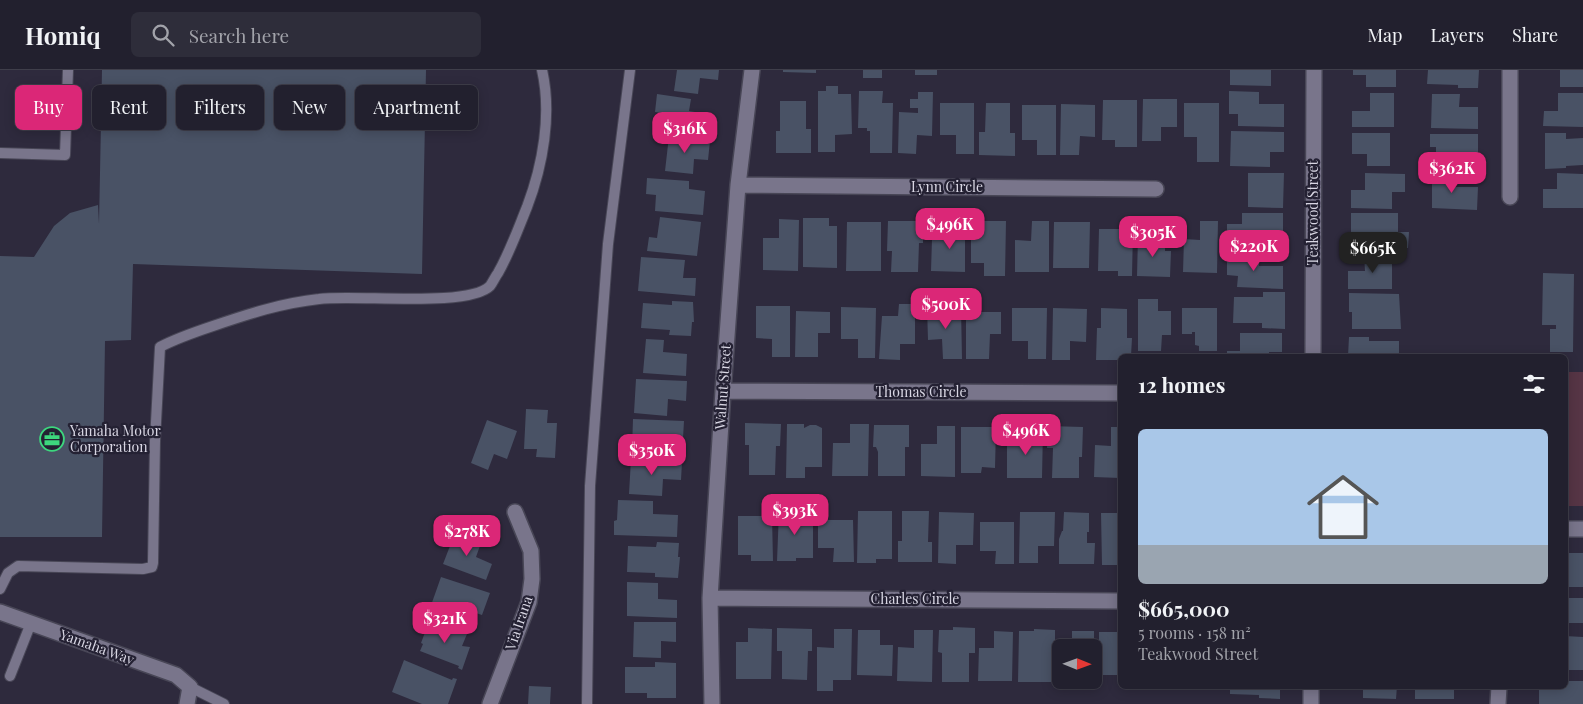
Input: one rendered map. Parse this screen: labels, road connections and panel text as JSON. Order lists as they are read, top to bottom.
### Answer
{
  "streets": {
    "street": [
      "Lynn Circle",
      "Teakwood Street",
      "Walnut Street",
      "Thomas Circle",
      "Charles Circle",
      "Via Irana",
      "Yamaha Way"
    ]
  },
  "crossings": [
    ["Lynn Circle", "Walnut Street"],
    ["Walnut Street", "Thomas Circle"],
    ["Walnut Street", "Charles Circle"]
  ],
  "places": {
    "office": ["Yamaha Motor Corporation"]
  },
  "north": "right",
  "page": {
    "header": "Homiq",
    "search": "Search here",
    "nav": ["Map", "Layers", "Share"],
    "chip": [
      "Buy",
      "Rent",
      "Filters",
      "New",
      "Apartment"
    ],
    "price": [
      "$316K",
      "$362K",
      "$496K",
      "$305K",
      "$220K",
      "$665K",
      "$500K",
      "$496K",
      "$350K",
      "$393K",
      "$278K",
      "$321K"
    ],
    "heading": "12 homes",
    "list": [
      {
        "name": "$665,000",
        "note": "5 rooms · 158 m² · Teakwood Street"
      }
    ]
  }
}
